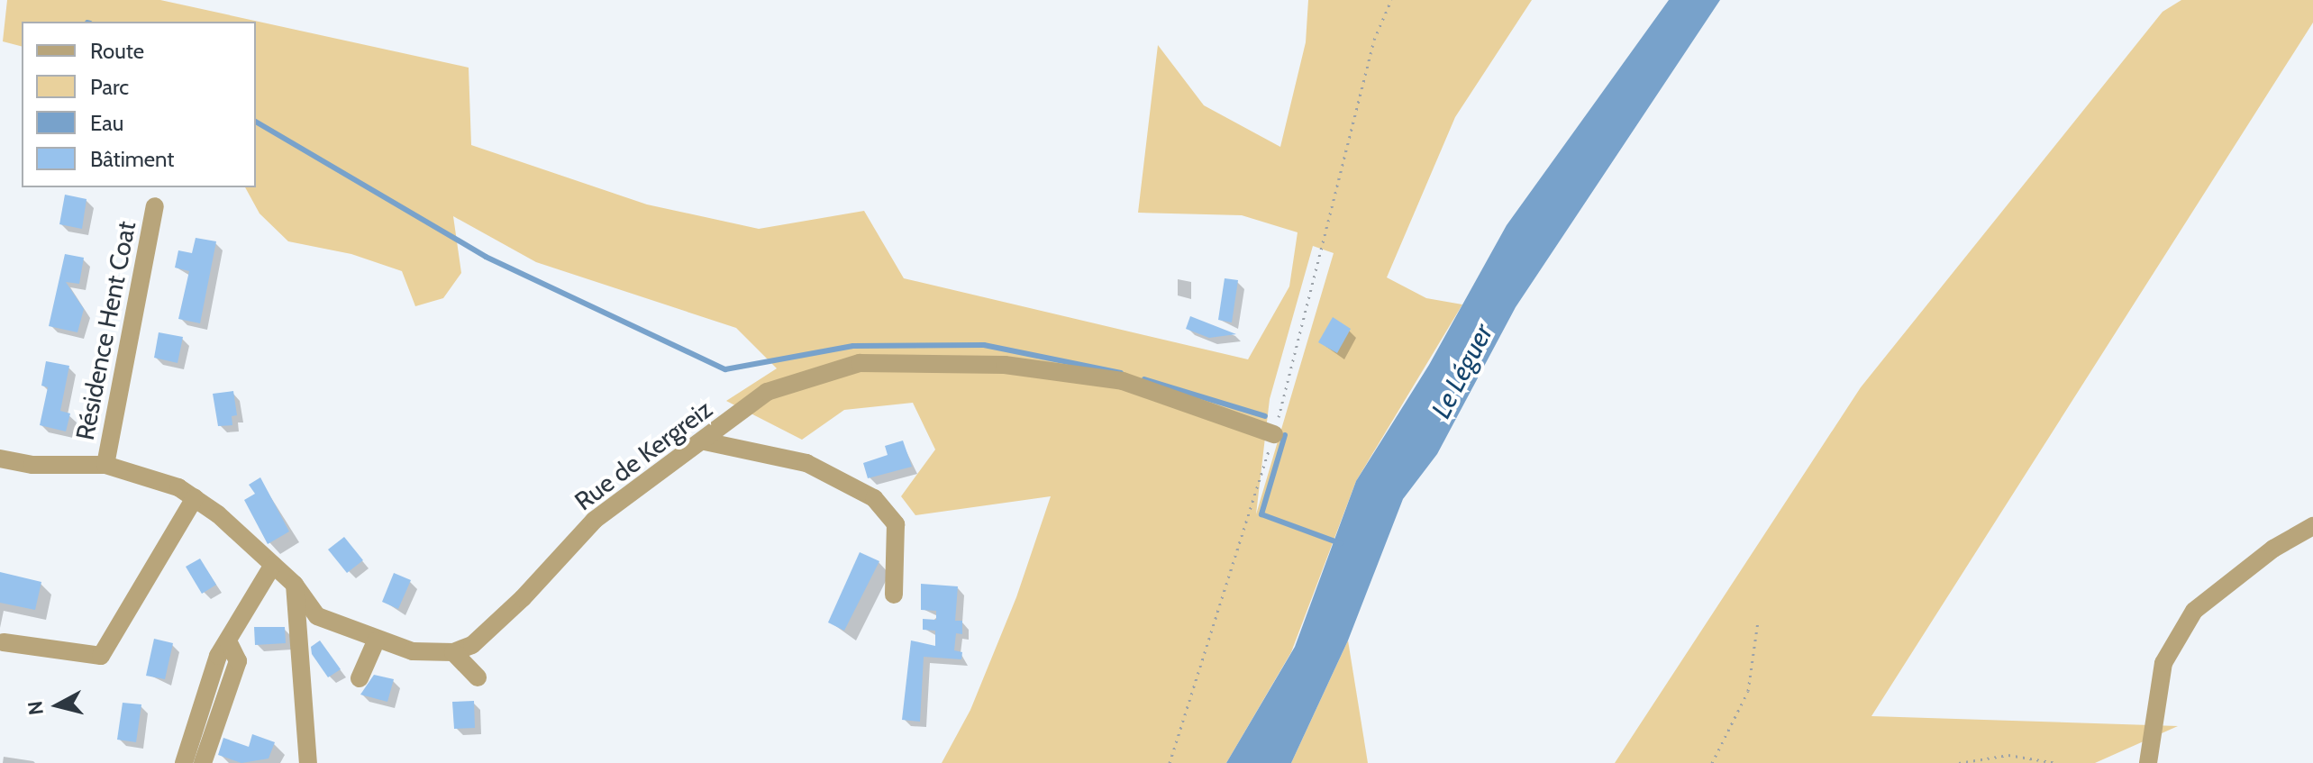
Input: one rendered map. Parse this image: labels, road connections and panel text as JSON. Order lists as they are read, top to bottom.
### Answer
{
  "streets": {
    "street": ["Résidence Hent Coat", "Rue de Kergreiz"]
  },
  "water": ["Le Léguer"],
  "legend": [
    "Route",
    "Parc",
    "Eau",
    "Bâtiment"
  ],
  "north": "left"
}
